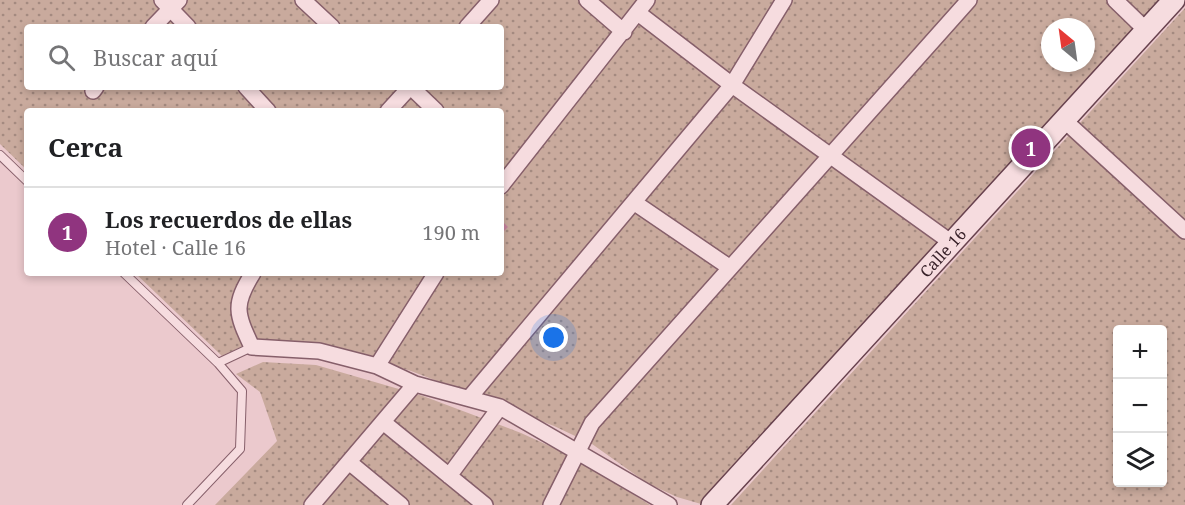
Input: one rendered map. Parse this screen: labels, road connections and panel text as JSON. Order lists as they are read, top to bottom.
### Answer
{
  "streets": {
    "street": ["Calle 16"]
  },
  "north": "top left",
  "page": {
    "search": "Buscar aquí",
    "heading": "Cerca",
    "pins": "1",
    "list": [
      {
        "mark": "1",
        "name": "Los recuerdos de ellas",
        "note": "Hotel · Calle 16",
        "value": "190 m"
      }
    ],
    "map_buttons": ["+", "−"]
  }
}
